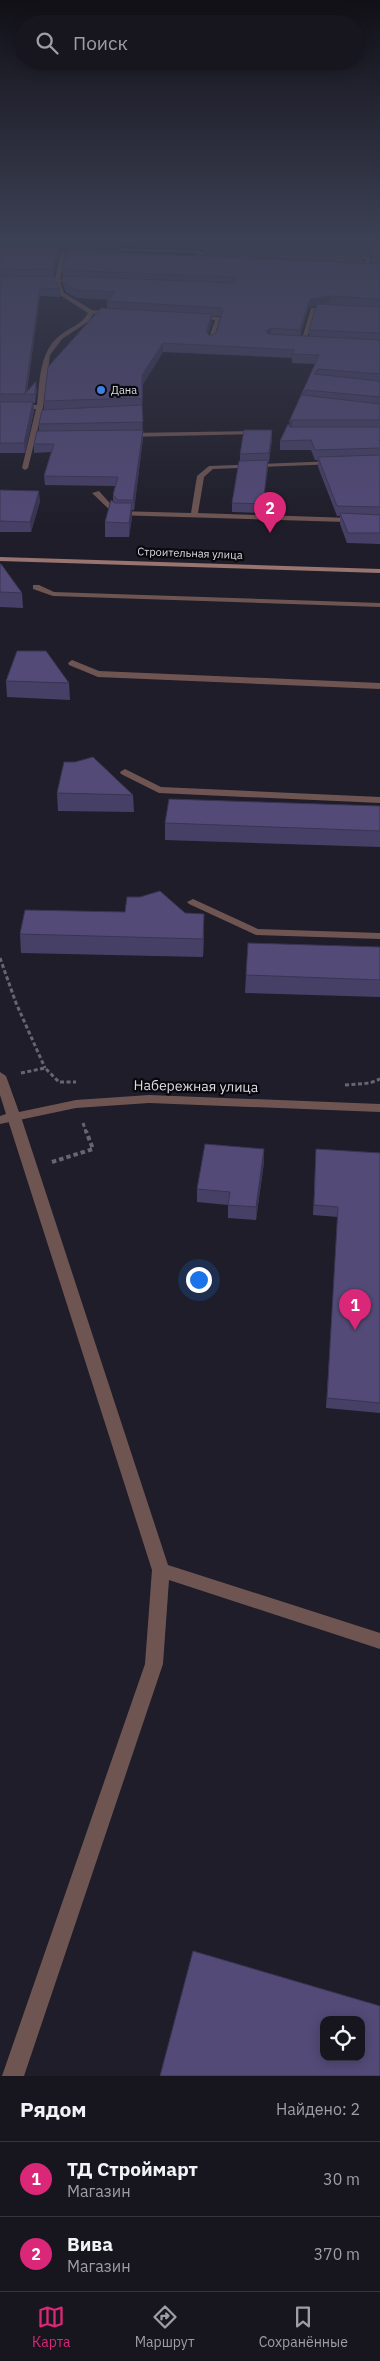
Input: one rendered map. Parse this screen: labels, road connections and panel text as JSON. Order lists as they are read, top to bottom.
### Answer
{
  "streets": {
    "main road": ["Строительная улица"],
    "street": ["Набережная улица"]
  },
  "places": ["Дана"],
  "page": {
    "search": "Поиск",
    "pins": ["2", "1"],
    "heading": ["Рядом", "Найдено: 2"],
    "list": [
      {
        "mark": "1",
        "name": "ТД Строймарт",
        "note": "Магазин",
        "value": "30 m"
      },
      {
        "mark": "2",
        "name": "Вива",
        "note": "Магазин",
        "value": "370 m"
      }
    ],
    "nav": ["Карта", "Маршрут", "Сохранённые"]
  }
}
